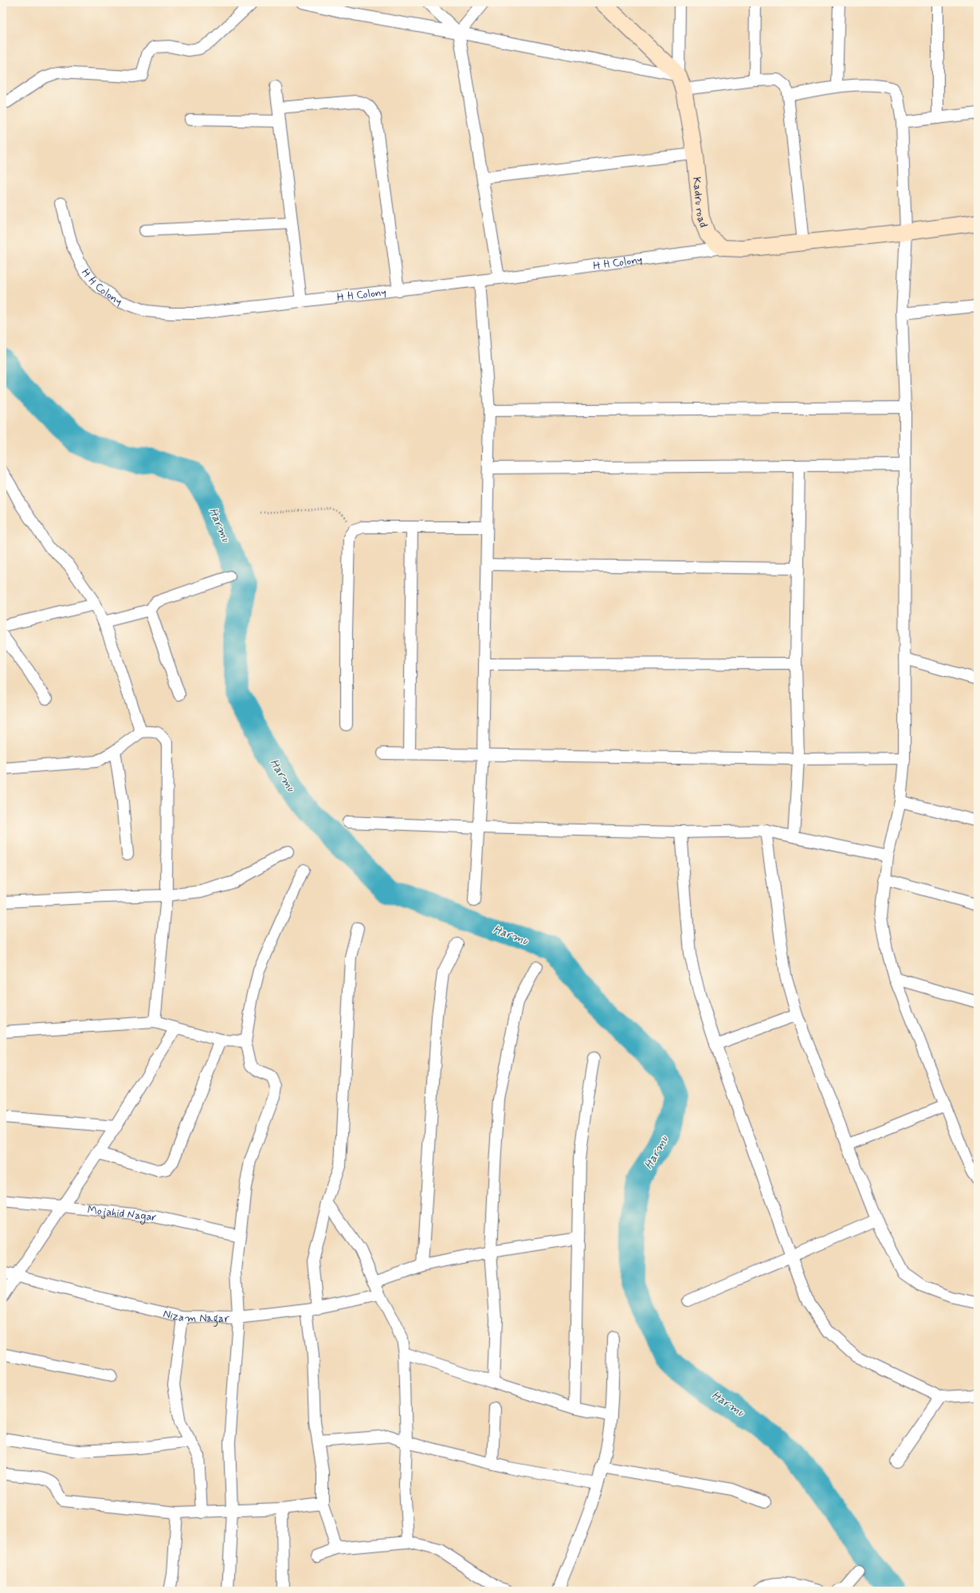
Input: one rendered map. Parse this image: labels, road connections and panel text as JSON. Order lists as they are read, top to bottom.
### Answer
{
  "streets": {
    "main road": ["Kadru road"],
    "street": ["H H Colony", "Mojahid Nagar", "Nizam Nagar"]
  },
  "crossings": [
    ["Kadru road", "H H Colony"]
  ],
  "water": ["Harmu"]
}
